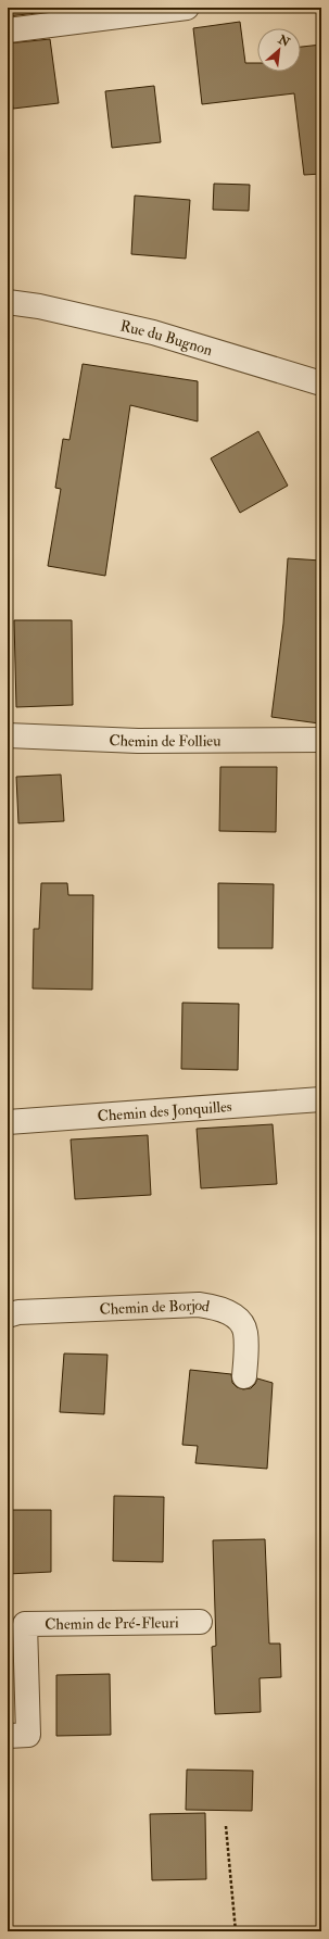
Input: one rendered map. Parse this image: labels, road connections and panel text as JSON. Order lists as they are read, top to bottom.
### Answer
{
  "streets": {
    "street": [
      "Rue du Bugnon",
      "Chemin de Follieu",
      "Chemin des Jonquilles",
      "Chemin de Borjod",
      "Chemin de Pré-Fleuri"
    ]
  },
  "north": "top right"
}
